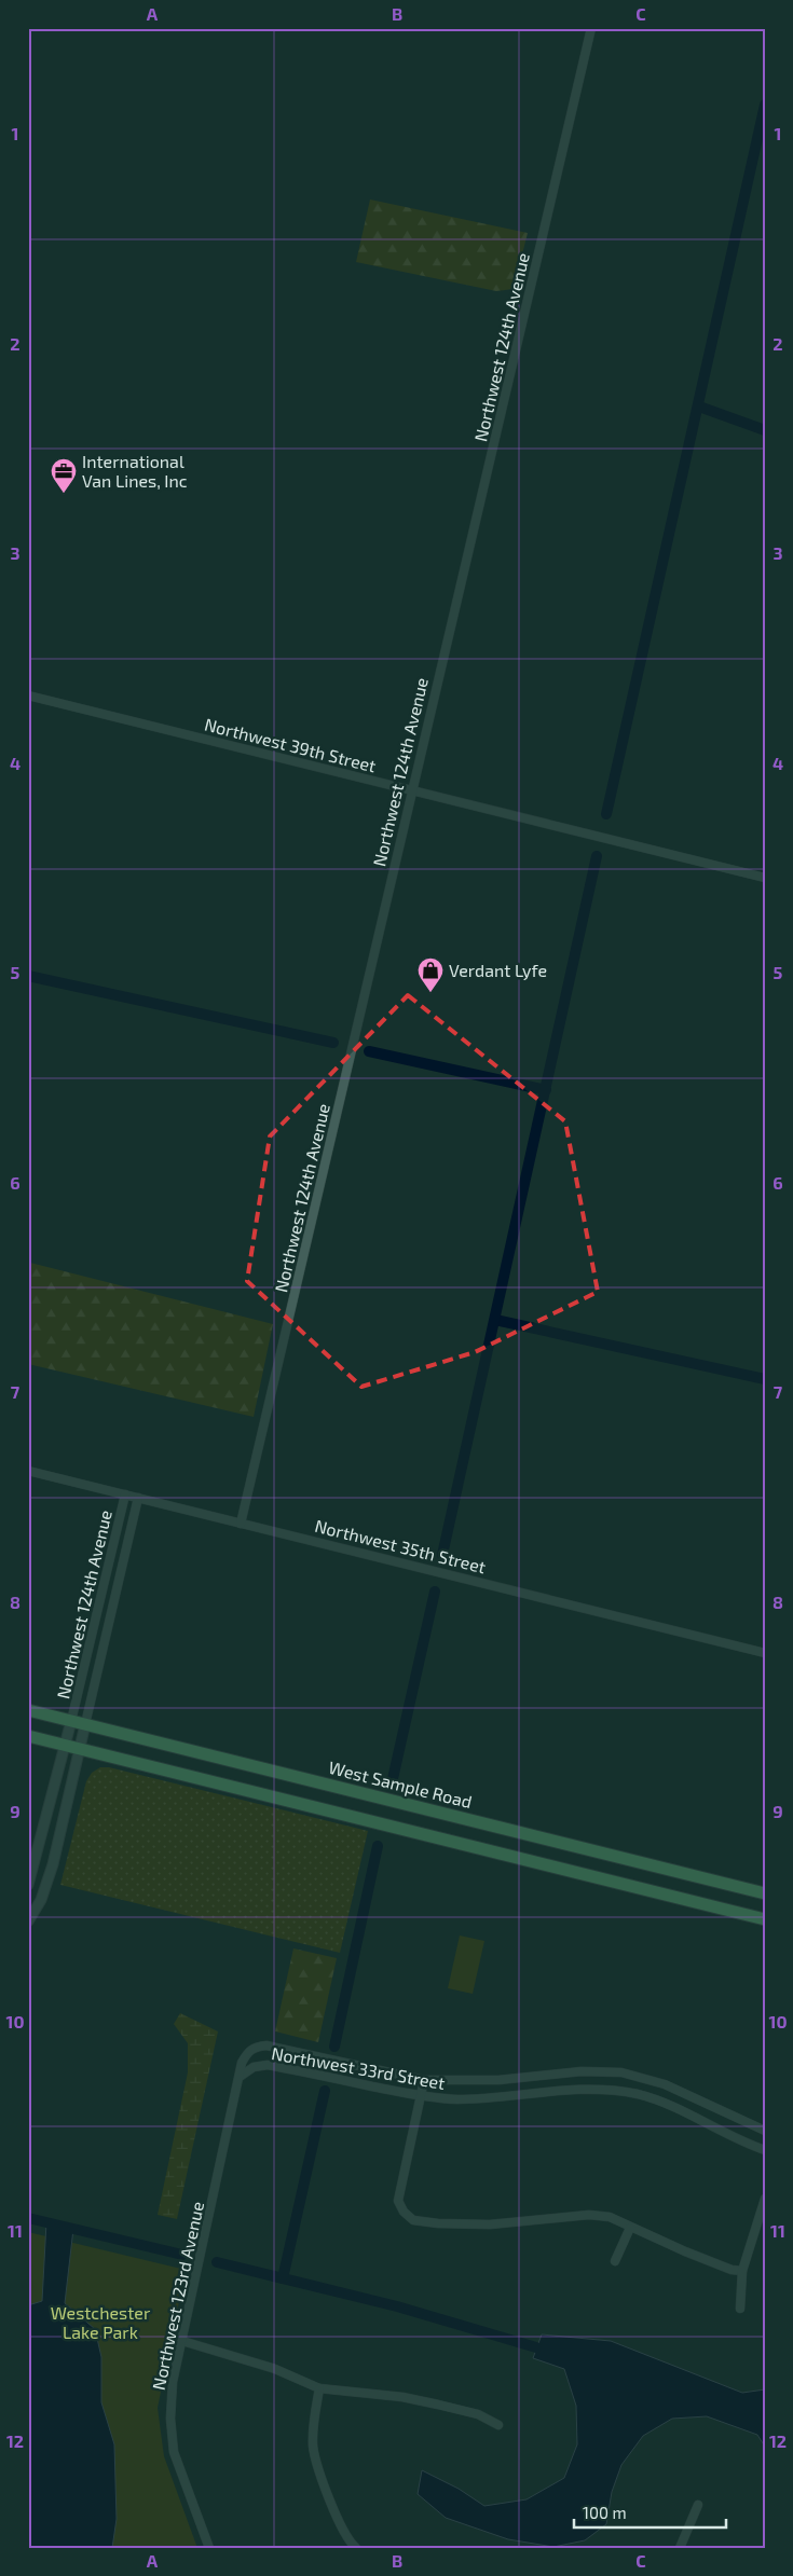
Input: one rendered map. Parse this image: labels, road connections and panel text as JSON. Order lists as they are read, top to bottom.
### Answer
{
  "streets": {
    "main road": ["West Sample Road"],
    "street": [
      "Northwest 124th Avenue",
      "Northwest 39th Street",
      "Northwest 35th Street",
      "Northwest 33rd Street",
      "Northwest 123rd Avenue"
    ]
  },
  "crossings": [
    ["Northwest 124th Avenue", "Northwest 39th Street"],
    ["Northwest 124th Avenue", "Northwest 35th Street"],
    ["Northwest 124th Avenue", "West Sample Road"],
    ["Northwest 33rd Street", "Northwest 123rd Avenue"]
  ],
  "parks": ["Westchester Lake Park"],
  "places": {
    "office": ["International Van Lines, Inc"],
    "shop": ["Verdant Lyfe"]
  },
  "scale_bar": "100 m",
  "grid": {
    "columns": ["A", "B", "C"],
    "rows": [
      "1",
      "2",
      "3",
      "4",
      "5",
      "6",
      "7",
      "8",
      "9",
      "10",
      "11",
      "12"
    ]
  }
}
